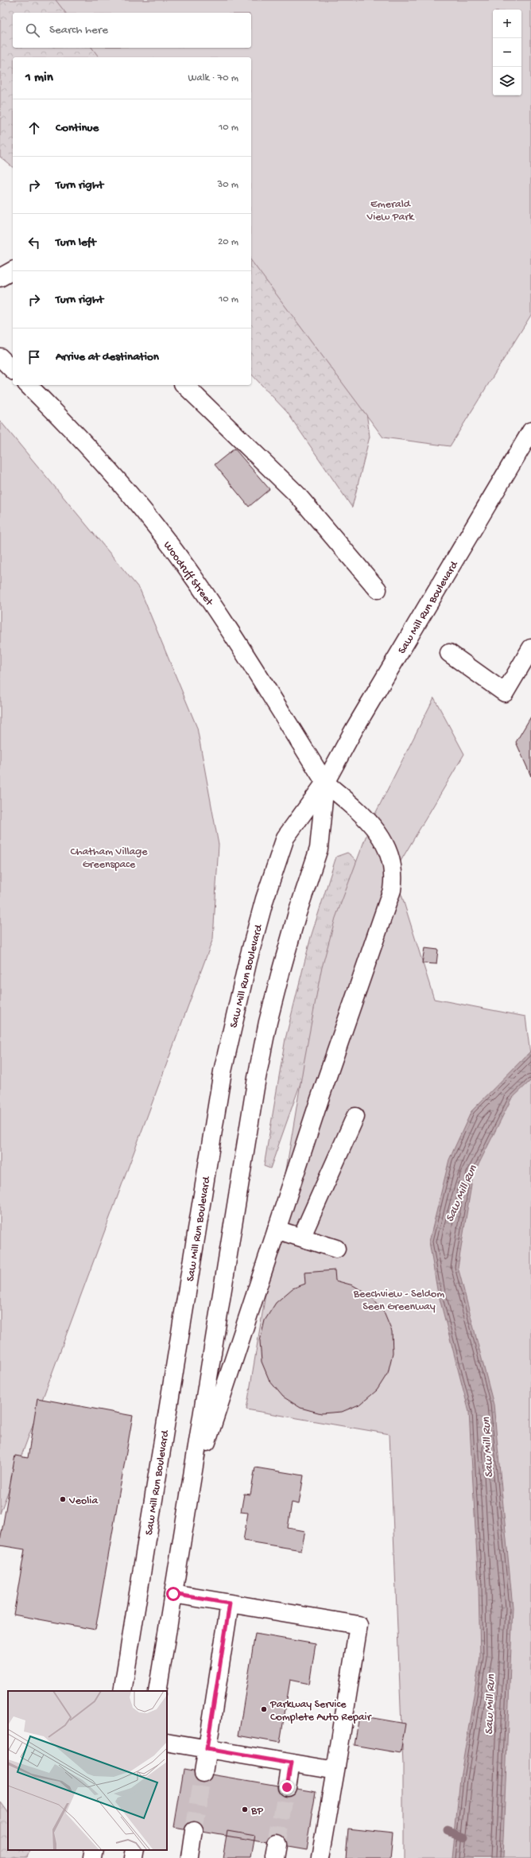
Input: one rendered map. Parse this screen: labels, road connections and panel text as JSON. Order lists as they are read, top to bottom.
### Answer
{
  "streets": {
    "main road": ["Woodruff Street", "Saw Mill Run Boulevard"]
  },
  "crossings": [
    ["Woodruff Street", "Saw Mill Run Boulevard"]
  ],
  "water": ["Saw Mill Run"],
  "parks": ["Emerald View Park", "Chatham Village Greenspace", "Beechview - Seldom Seen Greenway"],
  "places": ["Veolia", "Parkway Service Complete Auto Repair", "BP"],
  "page": {
    "map_buttons": ["+", "−"],
    "search": "Search here",
    "heading": ["1 min", "Walk · 70 m"],
    "list": [
      ["Continue", "10 m"],
      ["Turn right", "30 m"],
      ["Turn left", "20 m"],
      ["Turn right", "10 m"],
      "Arrive at destination"
    ]
  }
}
